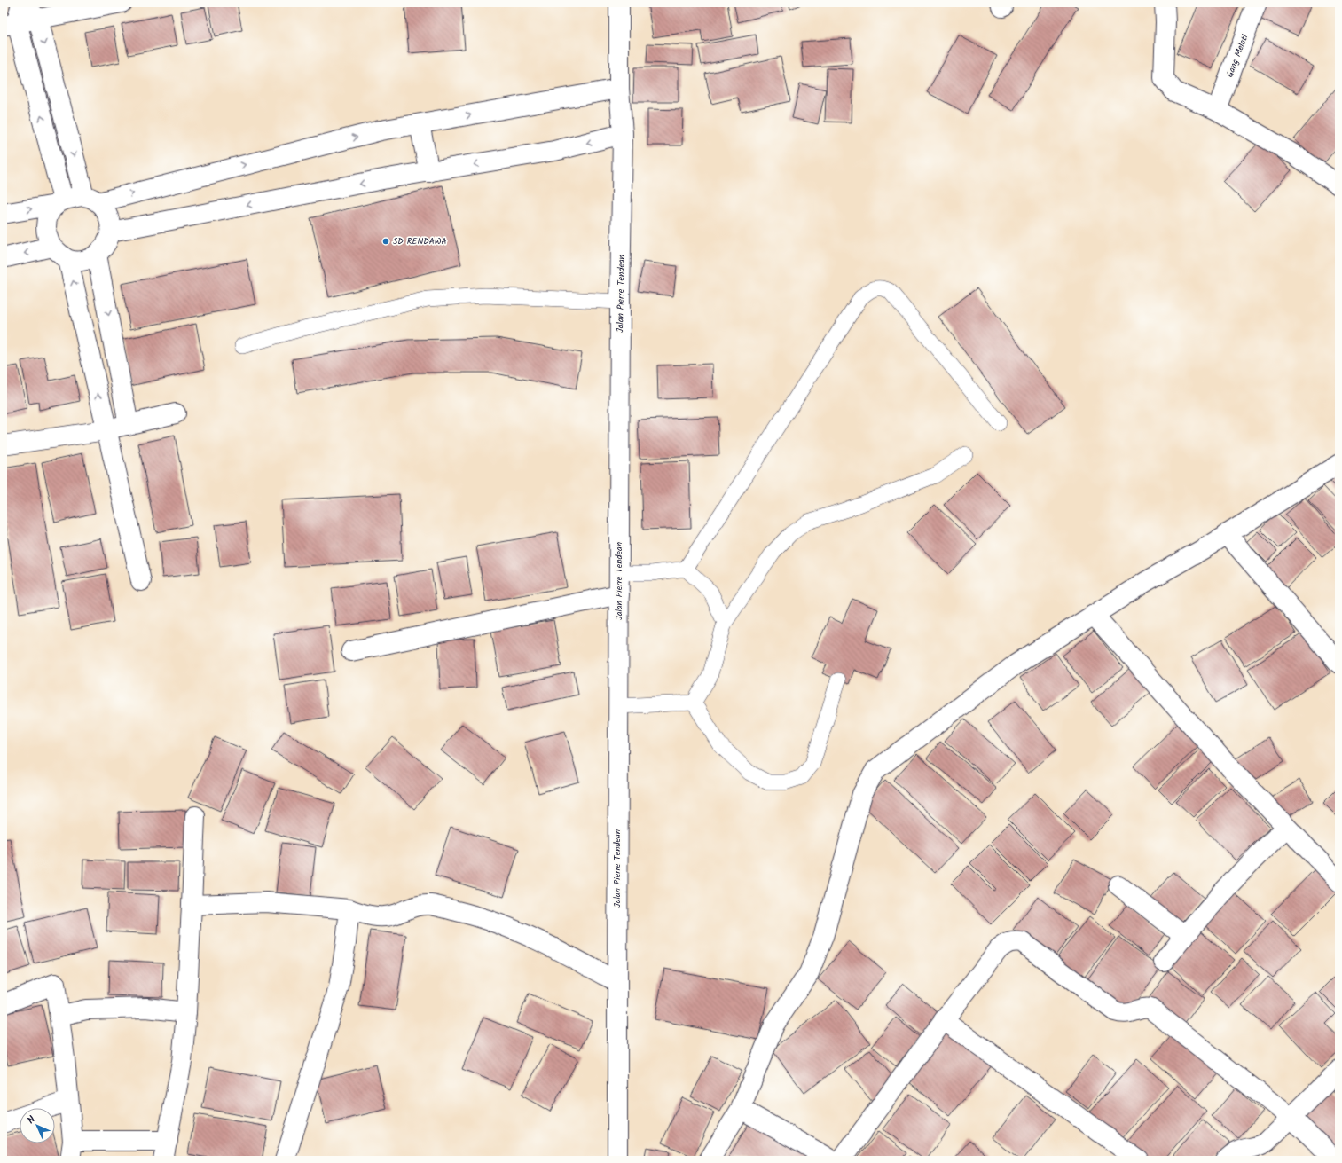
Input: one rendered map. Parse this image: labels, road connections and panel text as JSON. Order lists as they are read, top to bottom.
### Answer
{
  "streets": {
    "street": ["Gang Melati", "Jalan Pierre Tendean"]
  },
  "places": ["SD RENDAWA"],
  "north": "top left"
}
